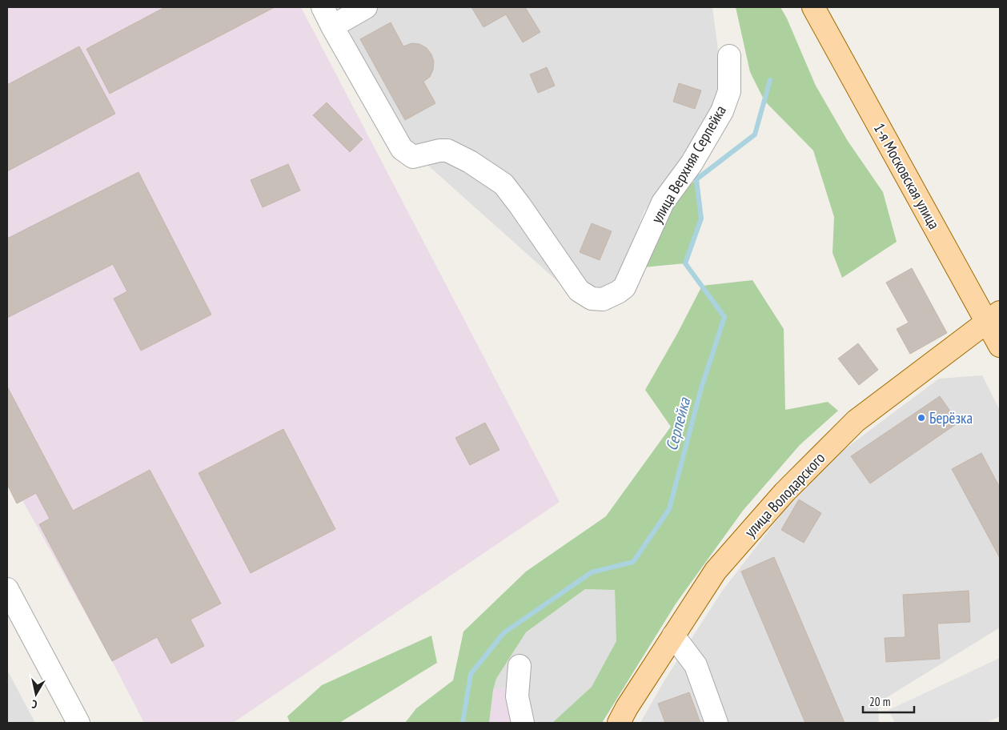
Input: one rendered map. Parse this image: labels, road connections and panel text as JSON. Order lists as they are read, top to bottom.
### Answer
{
  "streets": {
    "main road": ["1-я Московская улица", "улица Володарского"],
    "street": ["улица Верхняя Серпейка"]
  },
  "crossings": [
    ["1-я Московская улица", "улица Володарского"]
  ],
  "water": ["Серпейка"],
  "places": ["Берёзка"],
  "scale_bar": "20 m",
  "north": "bottom"
}
